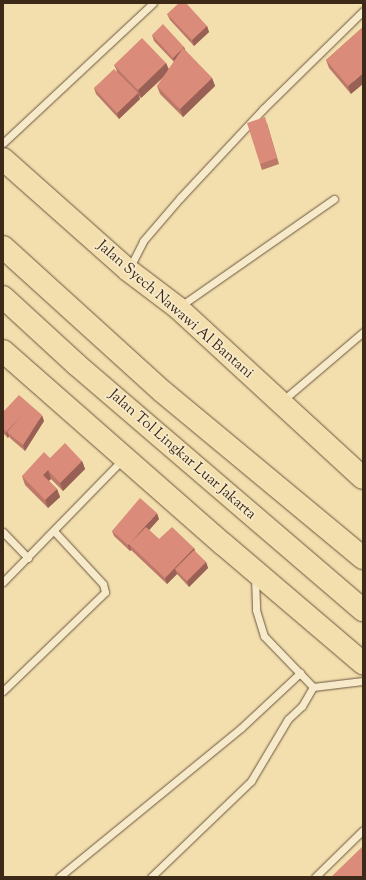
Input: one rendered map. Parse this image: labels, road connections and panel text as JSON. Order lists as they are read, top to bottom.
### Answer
{
  "streets": {
    "highway": ["Jalan Syech Nawawi Al Bantani", "Jalan Tol Lingkar Luar Jakarta"]
  }
}
